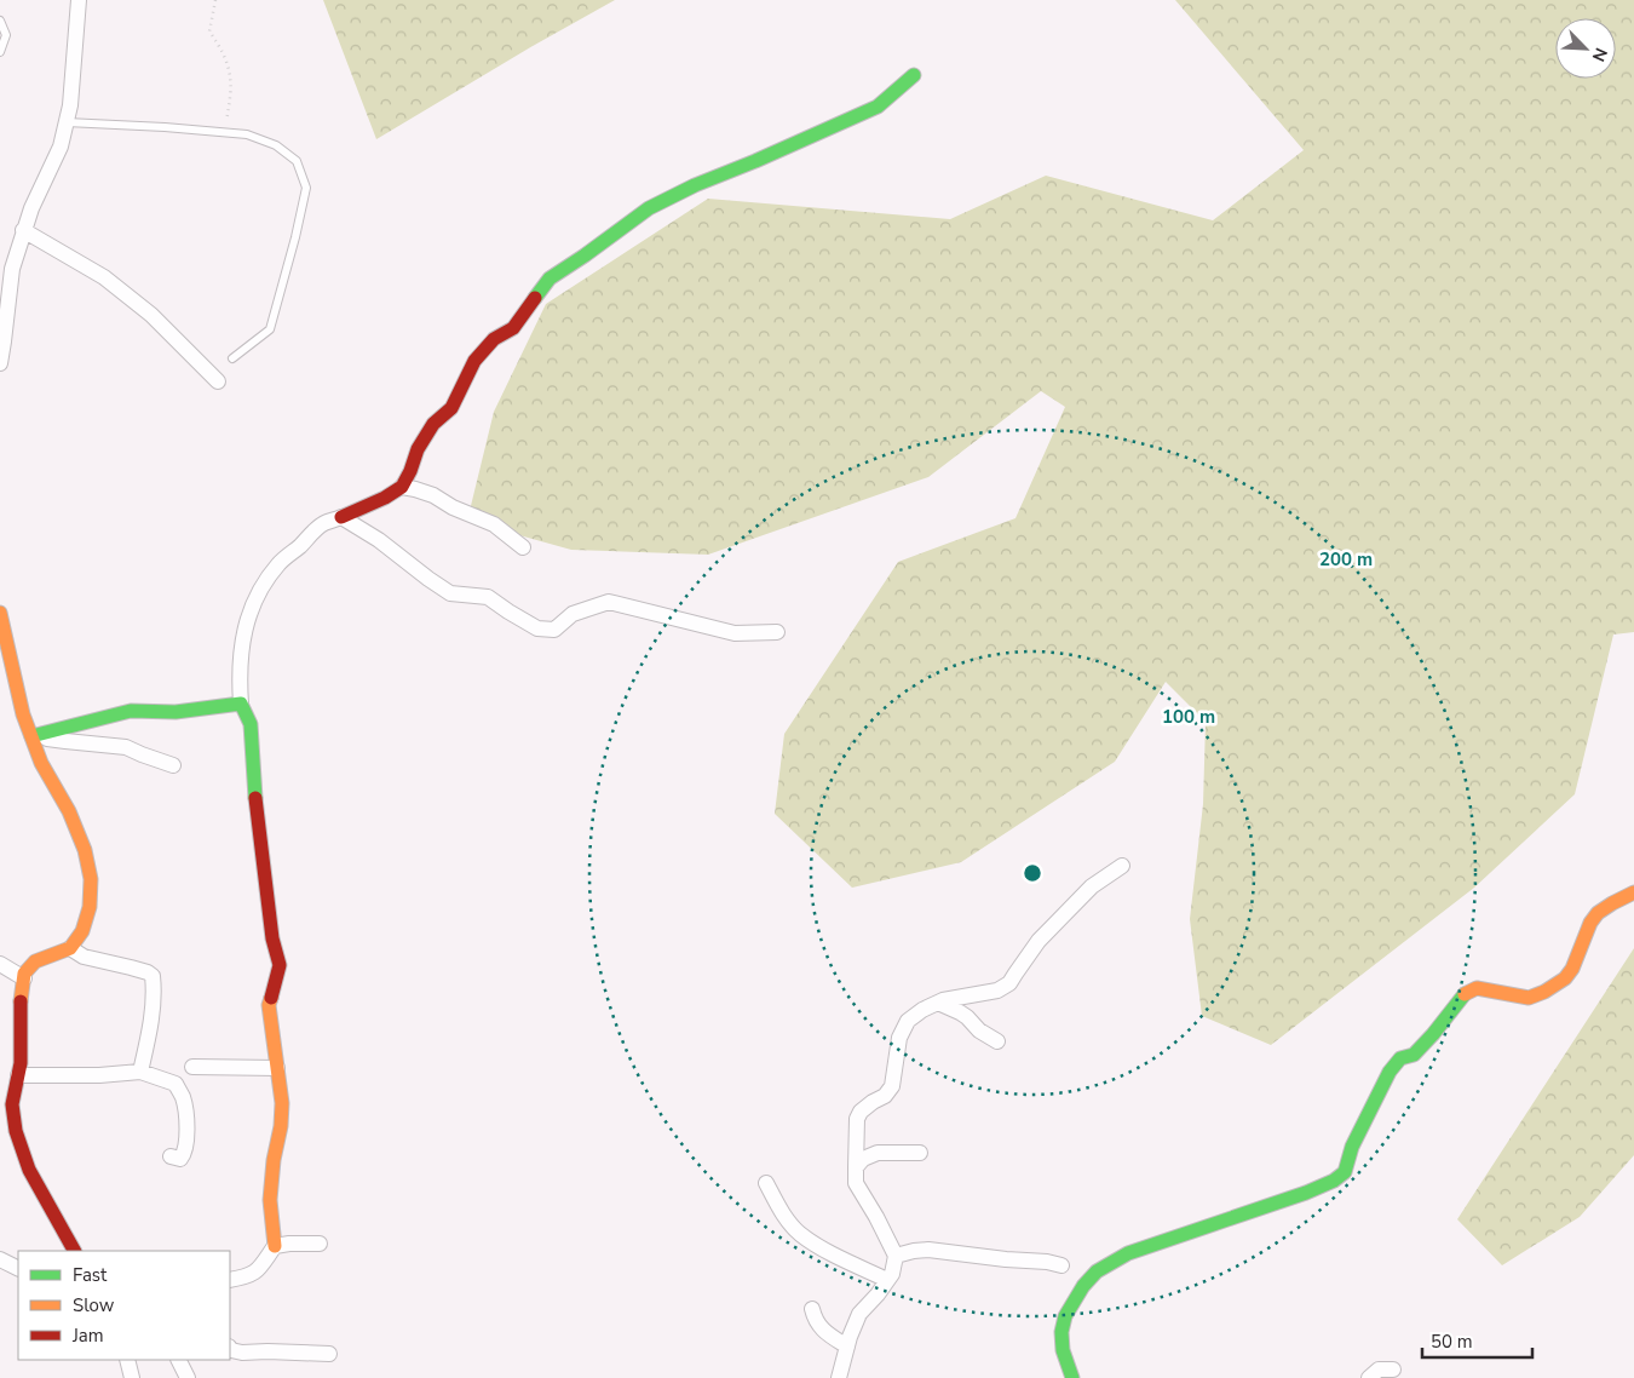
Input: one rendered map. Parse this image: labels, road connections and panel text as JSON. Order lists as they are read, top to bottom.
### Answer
{
  "legend": ["Fast", "Slow", "Jam"],
  "scale_bar": "50 m",
  "north": "bottom right",
  "rings": ["200 m", "100 m"]
}
